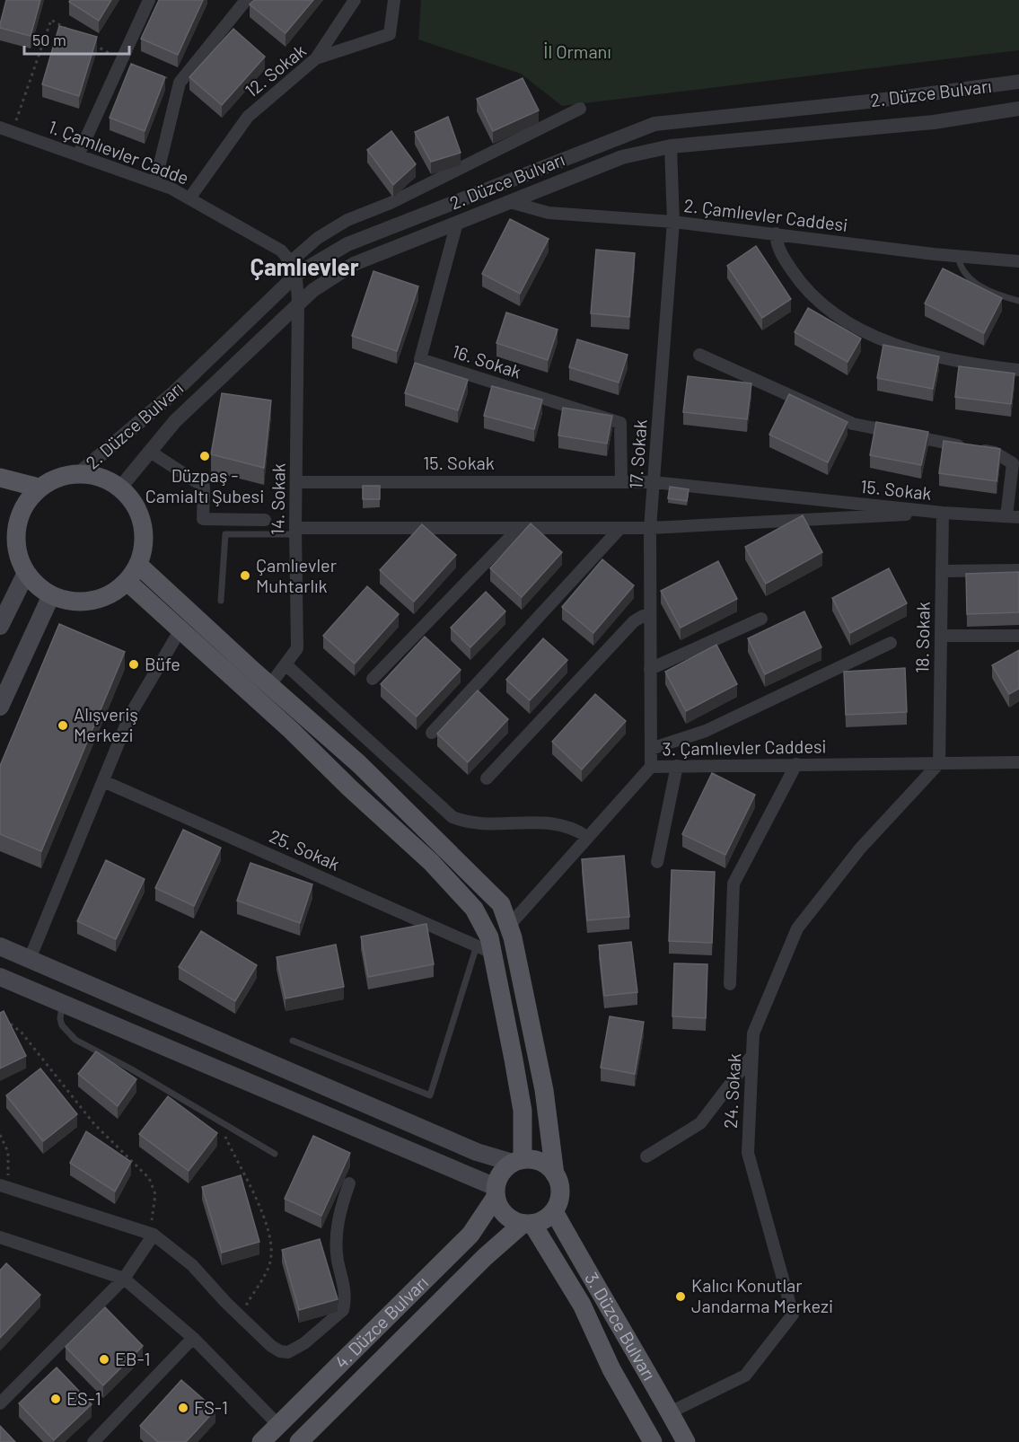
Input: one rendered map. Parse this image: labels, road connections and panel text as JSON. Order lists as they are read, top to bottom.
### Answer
{
  "streets": {
    "main road": ["4. Düzce Bulvarı", "3. Düzce Bulvarı"],
    "street": [
      "12. Sokak",
      "2. Düzce Bulvarı",
      "1. Çamlıevler Cadde",
      "2. Çamlıevler Caddesi",
      "16. Sokak",
      "17. Sokak",
      "15. Sokak",
      "14. Sokak",
      "18. Sokak",
      "3. Çamlıevler Caddesi",
      "25. Sokak",
      "24. Sokak"
    ]
  },
  "crossings": [
    ["12. Sokak", "1. Çamlıevler Cadde"],
    ["2. Düzce Bulvarı", "1. Çamlıevler Cadde"],
    ["2. Düzce Bulvarı", "2. Çamlıevler Caddesi"],
    ["2. Düzce Bulvarı", "16. Sokak"],
    ["2. Düzce Bulvarı", "17. Sokak"],
    ["2. Düzce Bulvarı", "14. Sokak"],
    ["1. Çamlıevler Cadde", "14. Sokak"],
    ["2. Çamlıevler Caddesi", "17. Sokak"],
    ["16. Sokak", "15. Sokak"],
    ["17. Sokak", "15. Sokak"],
    ["17. Sokak", "3. Çamlıevler Caddesi"],
    ["15. Sokak", "14. Sokak"],
    ["15. Sokak", "18. Sokak"],
    ["18. Sokak", "3. Çamlıevler Caddesi"],
    ["18. Sokak", "24. Sokak"],
    ["3. Çamlıevler Caddesi", "24. Sokak"],
    ["24. Sokak", "3. Düzce Bulvarı"],
    ["4. Düzce Bulvarı", "3. Düzce Bulvarı"]
  ],
  "districts": ["Çamlıevler"],
  "parks": ["İl Ormanı"],
  "places": [
    "Düzpaş - Camialtı Şubesi",
    "Çamlıevler Muhtarlık",
    "Büfe",
    "Alışveriş Merkezi",
    "Kalıcı Konutlar Jandarma Merkezi",
    "EB-1",
    "ES-1",
    "FS-1"
  ],
  "scale_bar": "50 m"
}
